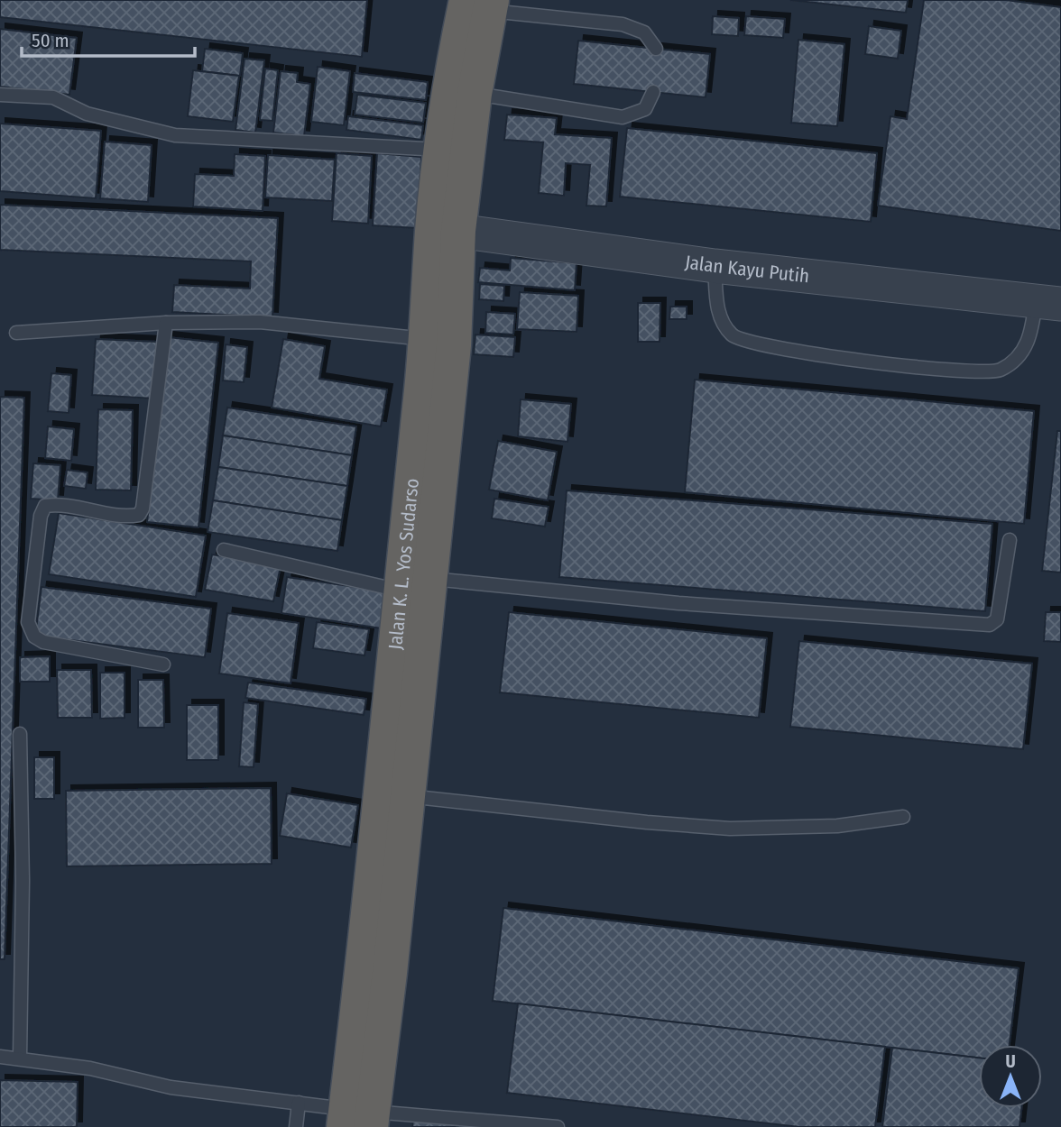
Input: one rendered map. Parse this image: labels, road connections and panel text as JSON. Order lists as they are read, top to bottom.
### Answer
{
  "streets": {
    "highway": ["Jalan K. L. Yos Sudarso"],
    "street": ["Jalan Kayu Putih"]
  },
  "crossings": [
    ["Jalan Kayu Putih", "Jalan K. L. Yos Sudarso"]
  ],
  "scale_bar": "50 m",
  "north": "top"
}
